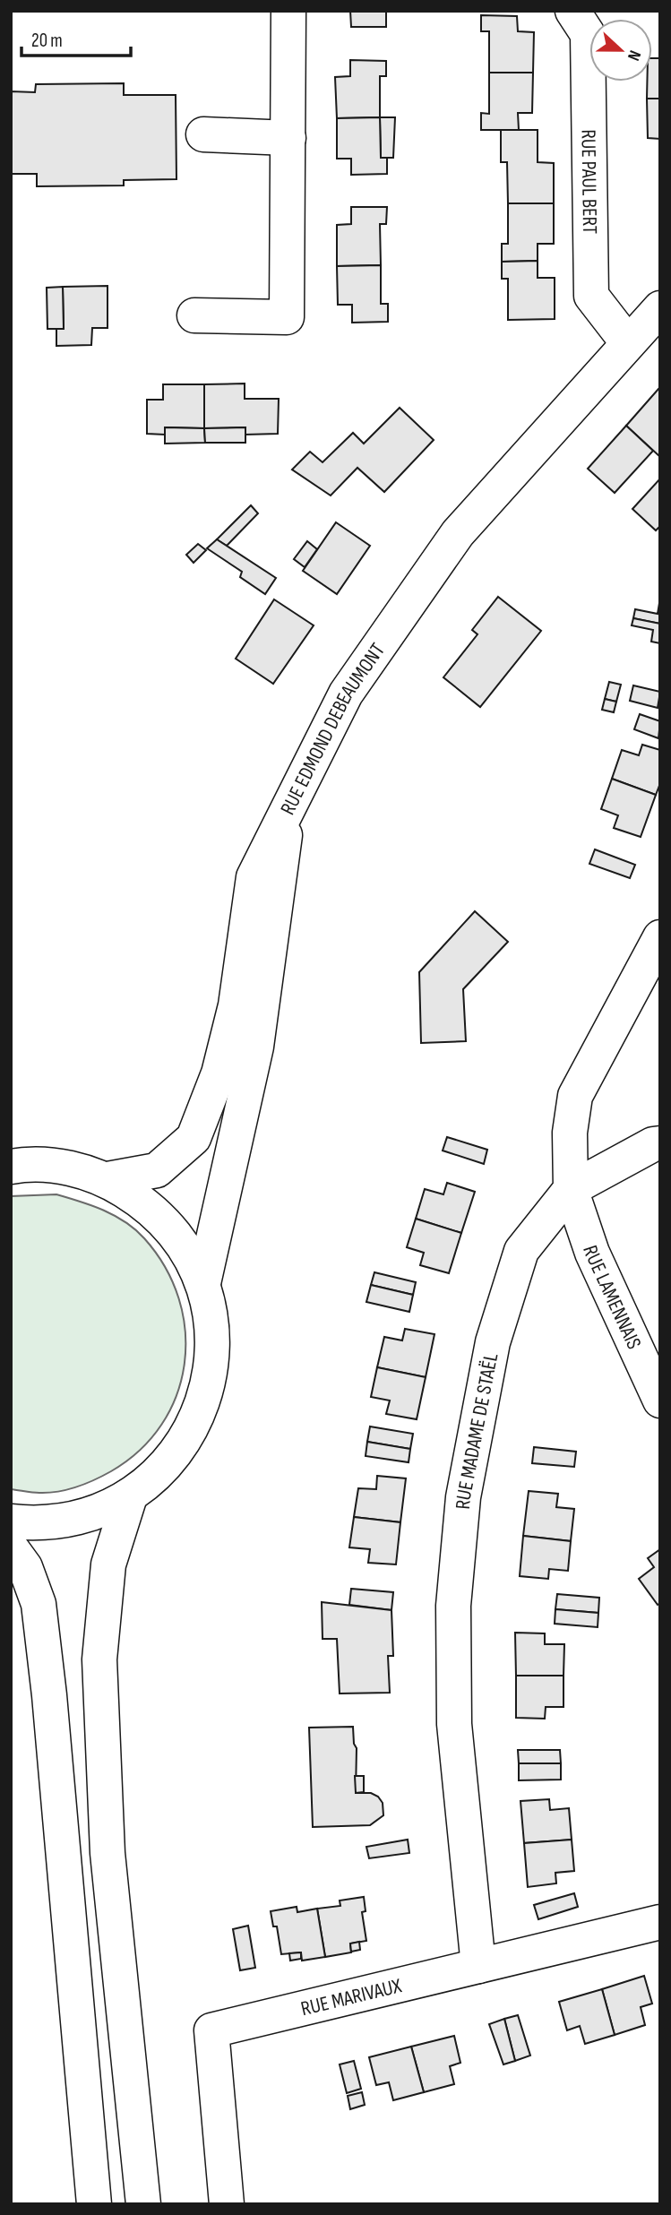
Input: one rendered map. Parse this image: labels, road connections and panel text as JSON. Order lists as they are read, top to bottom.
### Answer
{
  "streets": {
    "main road": [
      "RUE PAUL BERT",
      "RUE EDMOND DEBEAUMONT",
      "RUE LAMENNAIS",
      "RUE MADAME DE STAËL",
      "RUE MARIVAUX"
    ]
  },
  "crossings": [
    ["RUE PAUL BERT", "RUE EDMOND DEBEAUMONT"],
    ["RUE LAMENNAIS", "RUE MADAME DE STAËL"],
    ["RUE MADAME DE STAËL", "RUE MARIVAUX"]
  ],
  "scale_bar": "20 m",
  "north": "right"
}
